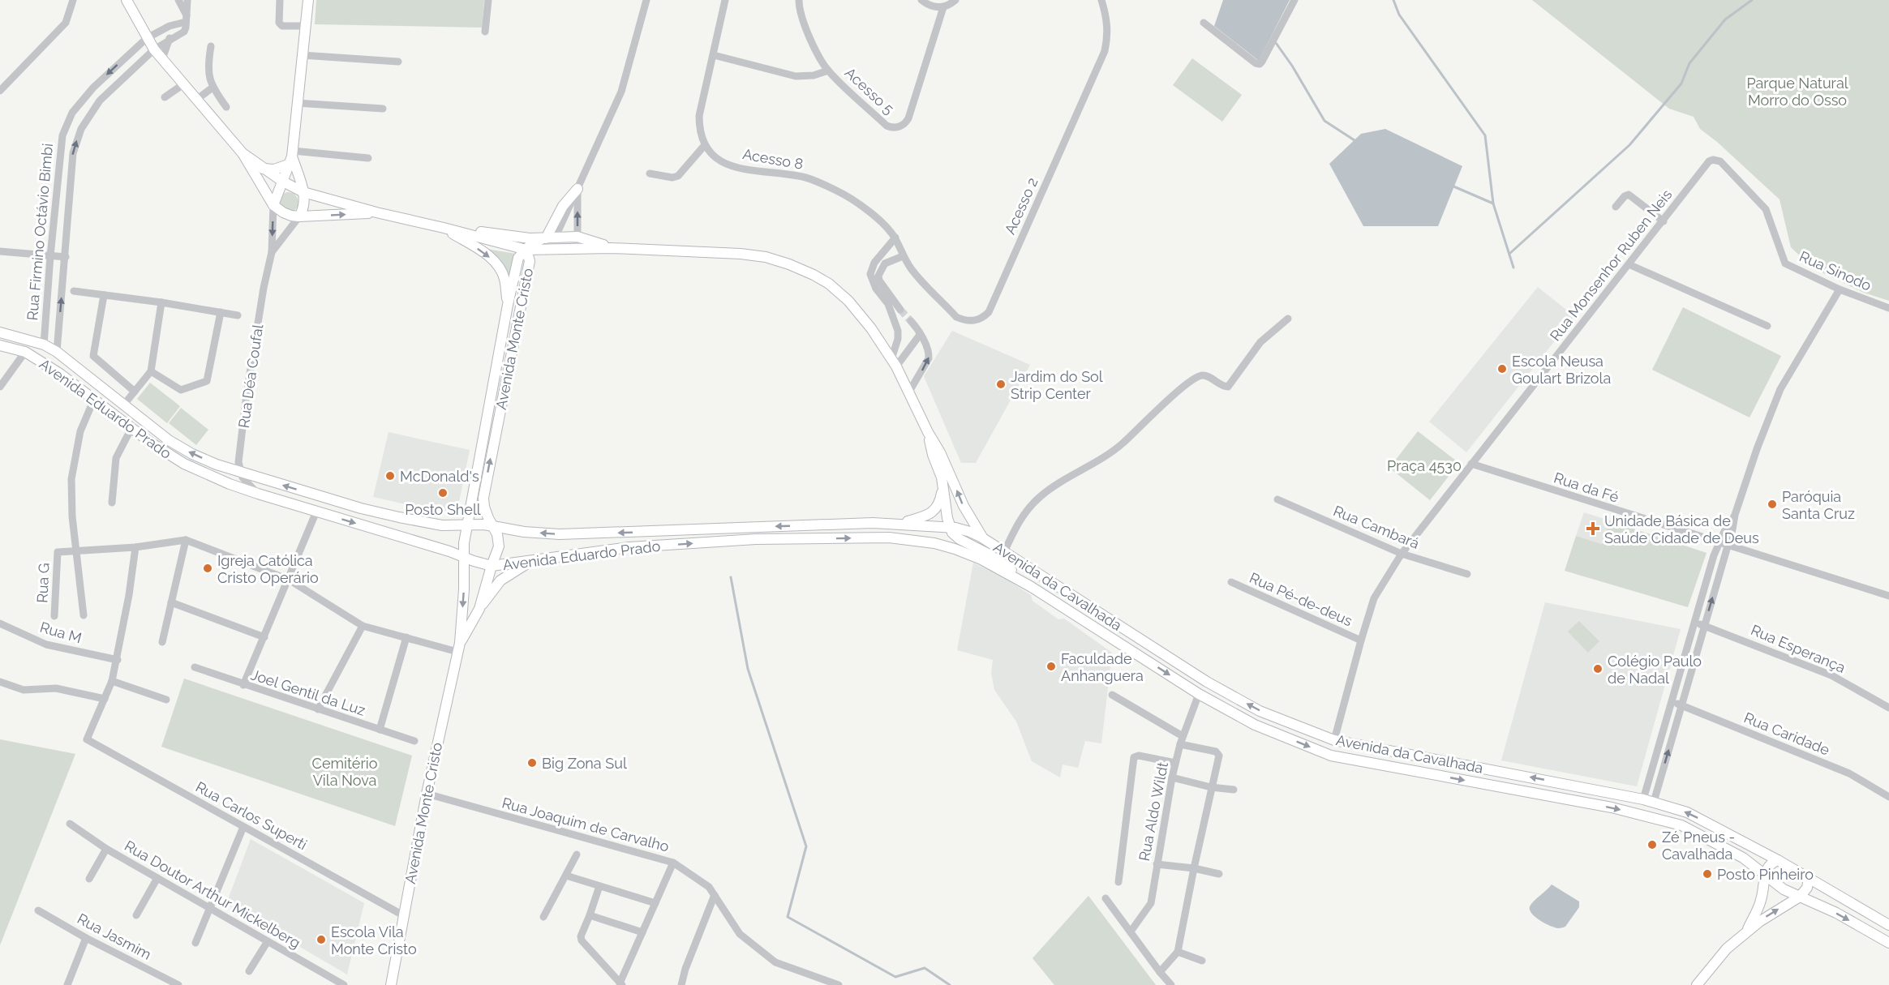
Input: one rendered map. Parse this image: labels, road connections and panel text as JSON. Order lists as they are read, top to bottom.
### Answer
{
  "streets": {
    "main road": [
      "Avenida Monte Cristo",
      "Rua Déa Coufal",
      "Avenida Eduardo Prado",
      "Avenida da Cavalhada"
    ],
    "street": [
      "Acesso 5",
      "Acesso 8",
      "Acesso 2",
      "Rua Firmino Octávio Bimbi",
      "Rua Monsenhor Ruben Neis",
      "Rua Sinodo",
      "Rua da Fé",
      "Rua Cambará",
      "Rua G",
      "Rua Pé-de-deus",
      "Rua M",
      "Rua Esperança",
      "Joel Gentil da Luz",
      "Rua Caridade",
      "Rua Aldo Wildt",
      "Rua Carlos Superti",
      "Rua Joaquim de Carvalho",
      "Rua Doutor Arthur Mickelberg",
      "Rua Jasmim"
    ]
  },
  "crossings": [
    ["Acesso 8", "Acesso 2"],
    ["Rua Firmino Octávio Bimbi", "Avenida Eduardo Prado"],
    ["Rua Firmino Octávio Bimbi", "Avenida da Cavalhada"],
    ["Rua Monsenhor Ruben Neis", "Rua Sinodo"],
    ["Rua Monsenhor Ruben Neis", "Rua da Fé"],
    ["Rua Monsenhor Ruben Neis", "Rua Cambará"],
    ["Rua Monsenhor Ruben Neis", "Avenida da Cavalhada"],
    ["Rua Monsenhor Ruben Neis", "Rua Pé-de-deus"],
    ["Avenida Monte Cristo", "Avenida Eduardo Prado"],
    ["Avenida Monte Cristo", "Avenida da Cavalhada"],
    ["Avenida Monte Cristo", "Rua Carlos Superti"],
    ["Avenida Monte Cristo", "Rua Joaquim de Carvalho"],
    ["Rua Déa Coufal", "Avenida Eduardo Prado"],
    ["Rua Déa Coufal", "Avenida da Cavalhada"],
    ["Avenida Eduardo Prado", "Avenida da Cavalhada"],
    ["Avenida da Cavalhada", "Rua Aldo Wildt"]
  ],
  "parks": ["Parque Natural Morro do Osso", "Praça 4530", "Cemitério Vila Nova"],
  "places": {
    "other": [
      "Escola Neusa Goulart Brizola",
      "Jardim do Sol Strip Center",
      "McDonald's",
      "Posto Shell",
      "Paróquia Santa Cruz",
      "Igreja Católica Cristo Operário",
      "Faculdade Anhanguera",
      "Colégio Paulo de Nadal",
      "Big Zona Sul",
      "Zé Pneus - Cavalhada",
      "Posto Pinheiro",
      "Escola Vila Monte Cristo"
    ],
    "health": ["Unidade Básica de Saúde Cidade de Deus"]
  }
}
